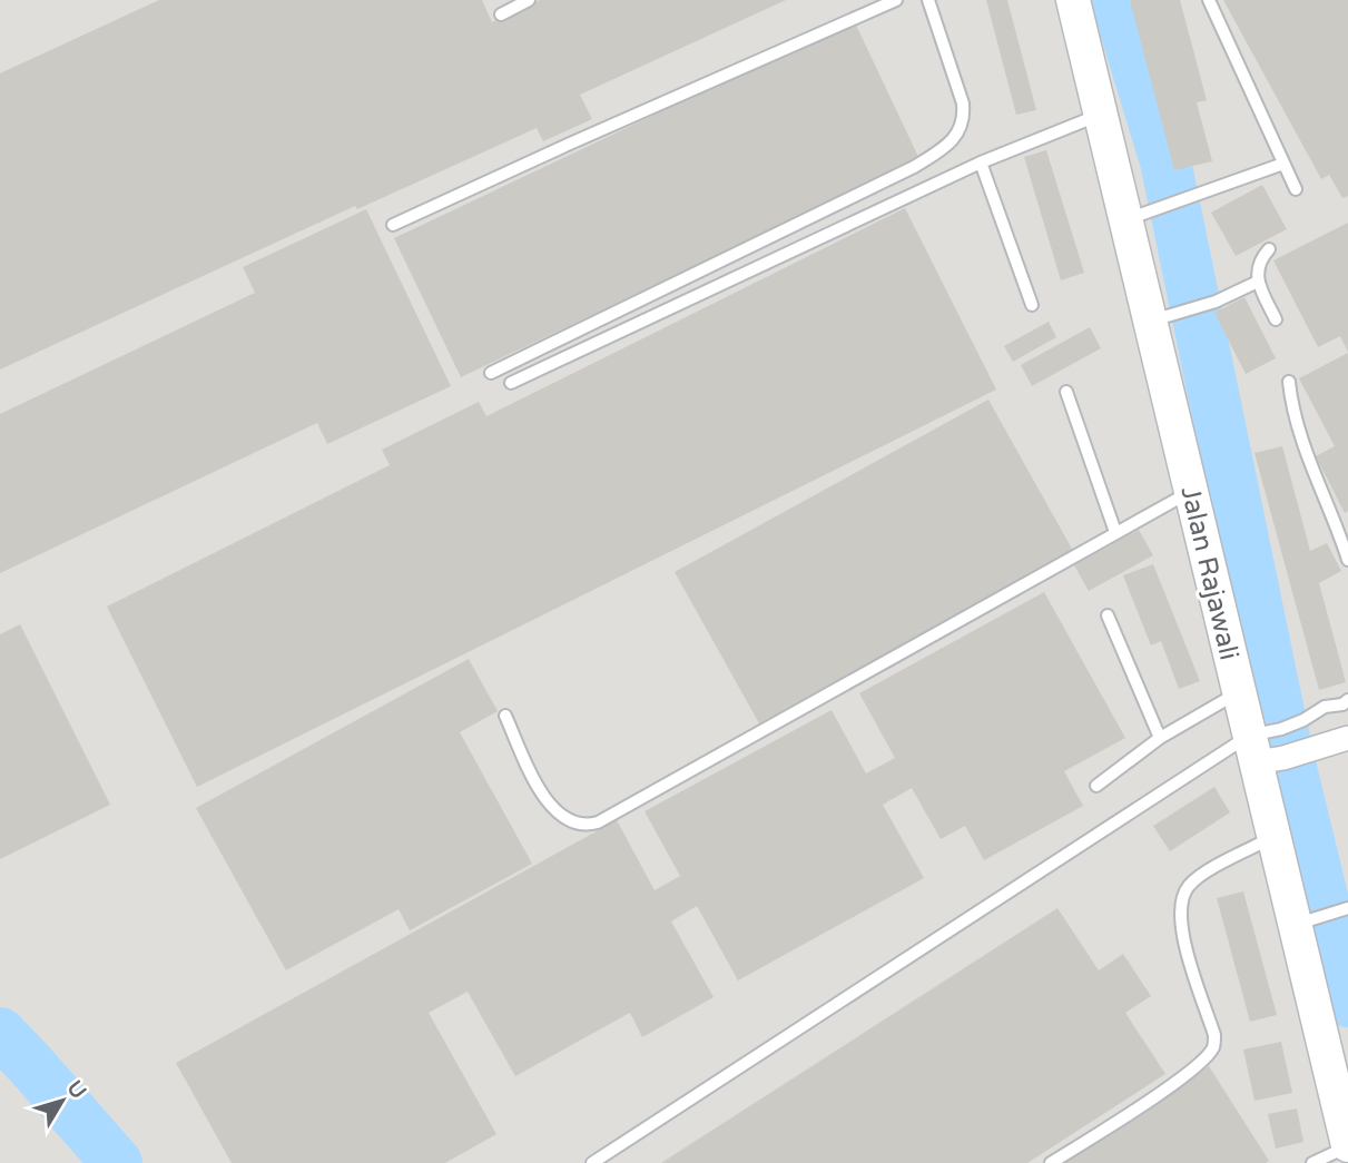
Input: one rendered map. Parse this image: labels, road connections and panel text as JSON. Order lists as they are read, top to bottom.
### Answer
{
  "streets": {
    "street": ["Jalan Rajawali"]
  },
  "north": "top right"
}
